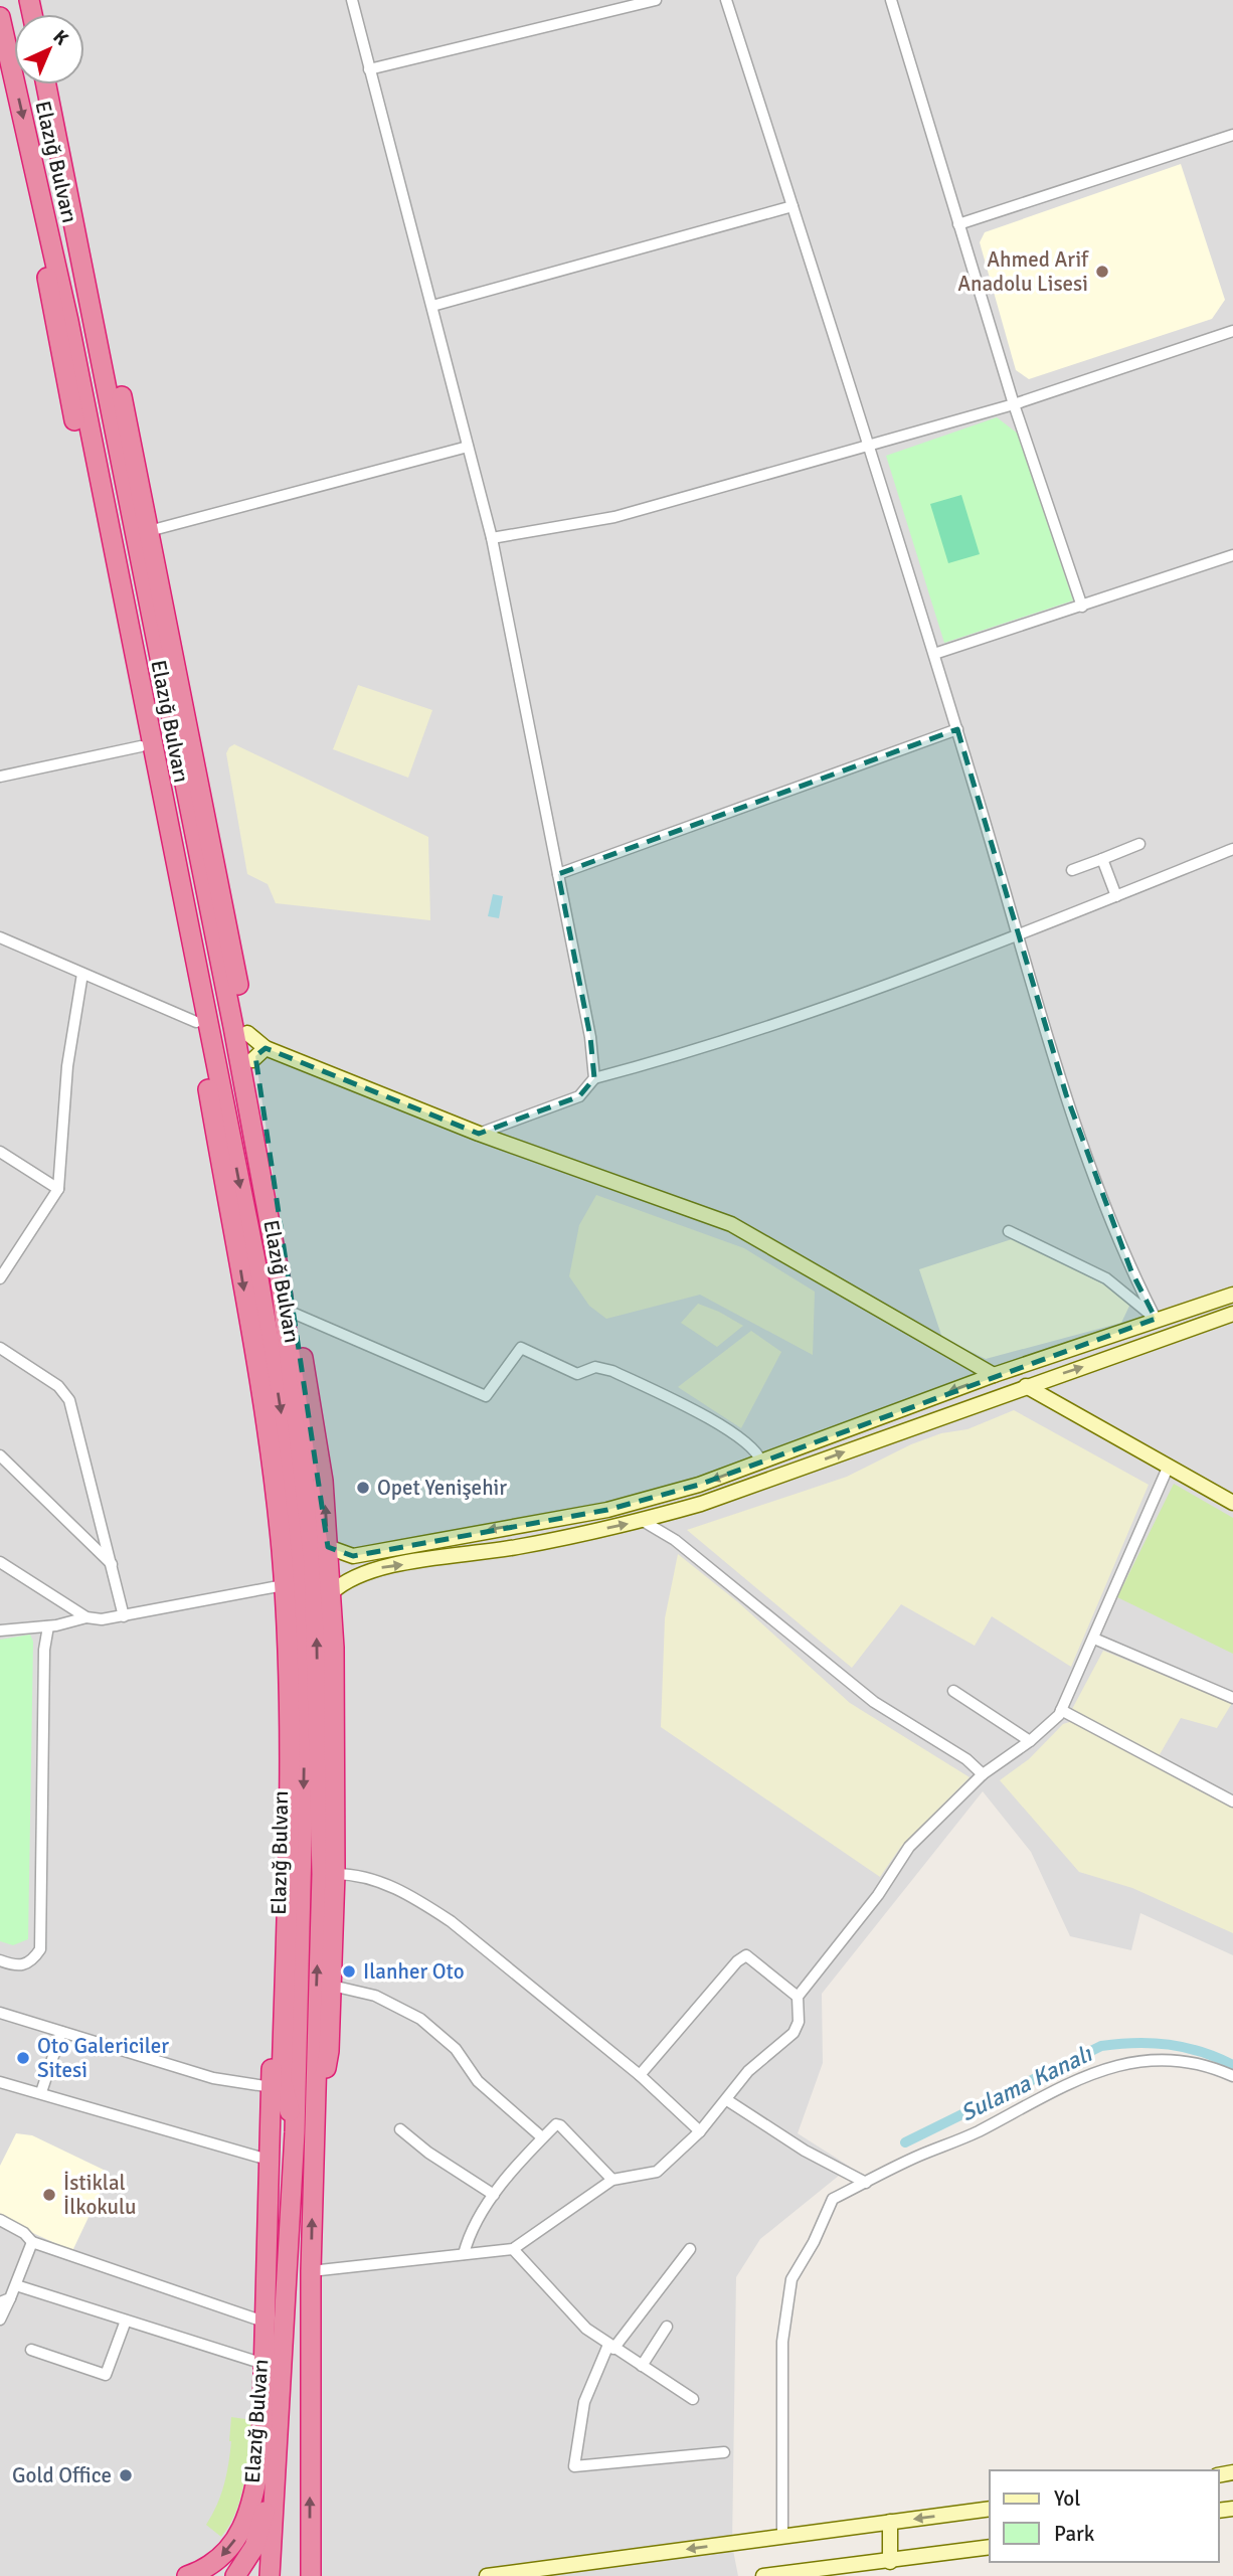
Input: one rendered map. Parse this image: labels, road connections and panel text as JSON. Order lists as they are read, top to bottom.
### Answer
{
  "streets": {
    "highway": ["Elazığ Bulvarı"]
  },
  "water": ["Sulama Kanalı"],
  "places": [
    "Ahmed Arif Anadolu Lisesi",
    "Opet Yenişehir",
    "Ilanher Oto",
    "Oto Galericiler Sitesi",
    "İstiklal İlkokulu",
    "Gold Office"
  ],
  "legend": ["Yol", "Park"],
  "north": "top right"
}
